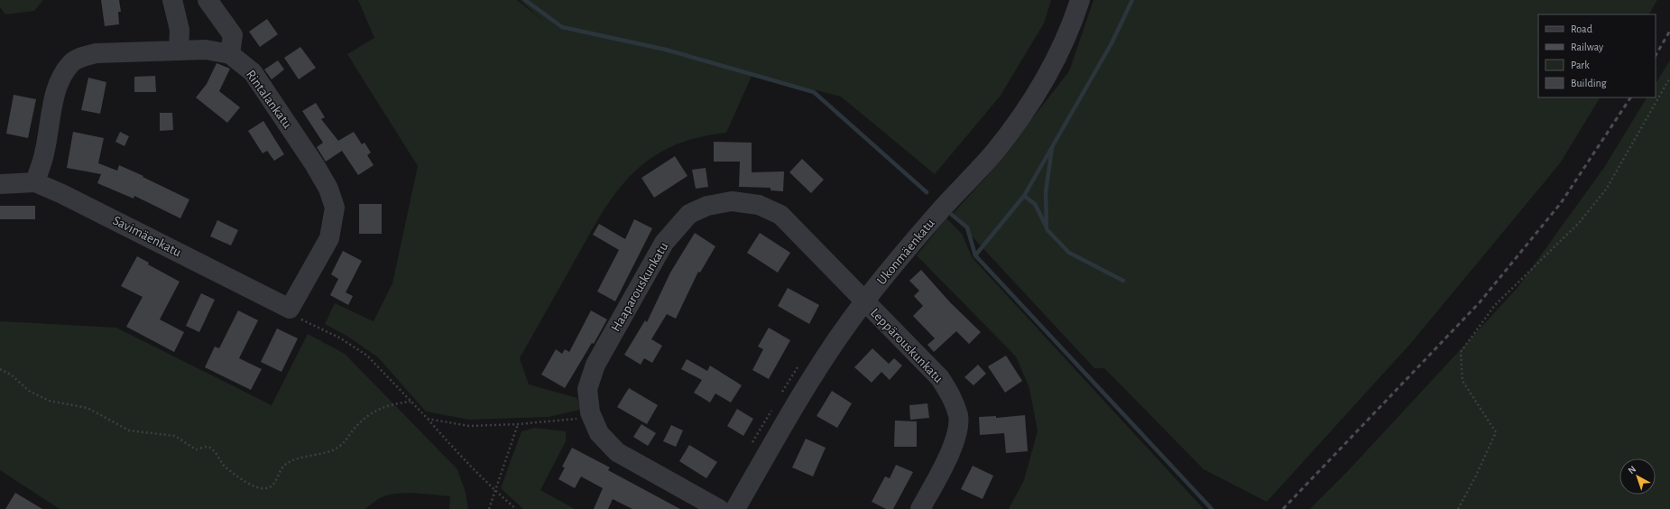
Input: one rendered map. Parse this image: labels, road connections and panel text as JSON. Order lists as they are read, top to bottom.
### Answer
{
  "streets": {
    "street": [
      "Rintalankatu",
      "Savimäenkatu",
      "Ukonmäenkatu",
      "Haaparouskunkatu",
      "Leppärouskunkatu"
    ]
  },
  "crossings": [
    ["Rintalankatu", "Savimäenkatu"],
    ["Ukonmäenkatu", "Haaparouskunkatu"],
    ["Ukonmäenkatu", "Leppärouskunkatu"],
    ["Haaparouskunkatu", "Leppärouskunkatu"]
  ],
  "legend": [
    "Road",
    "Railway",
    "Park",
    "Building"
  ],
  "north": "top left"
}
